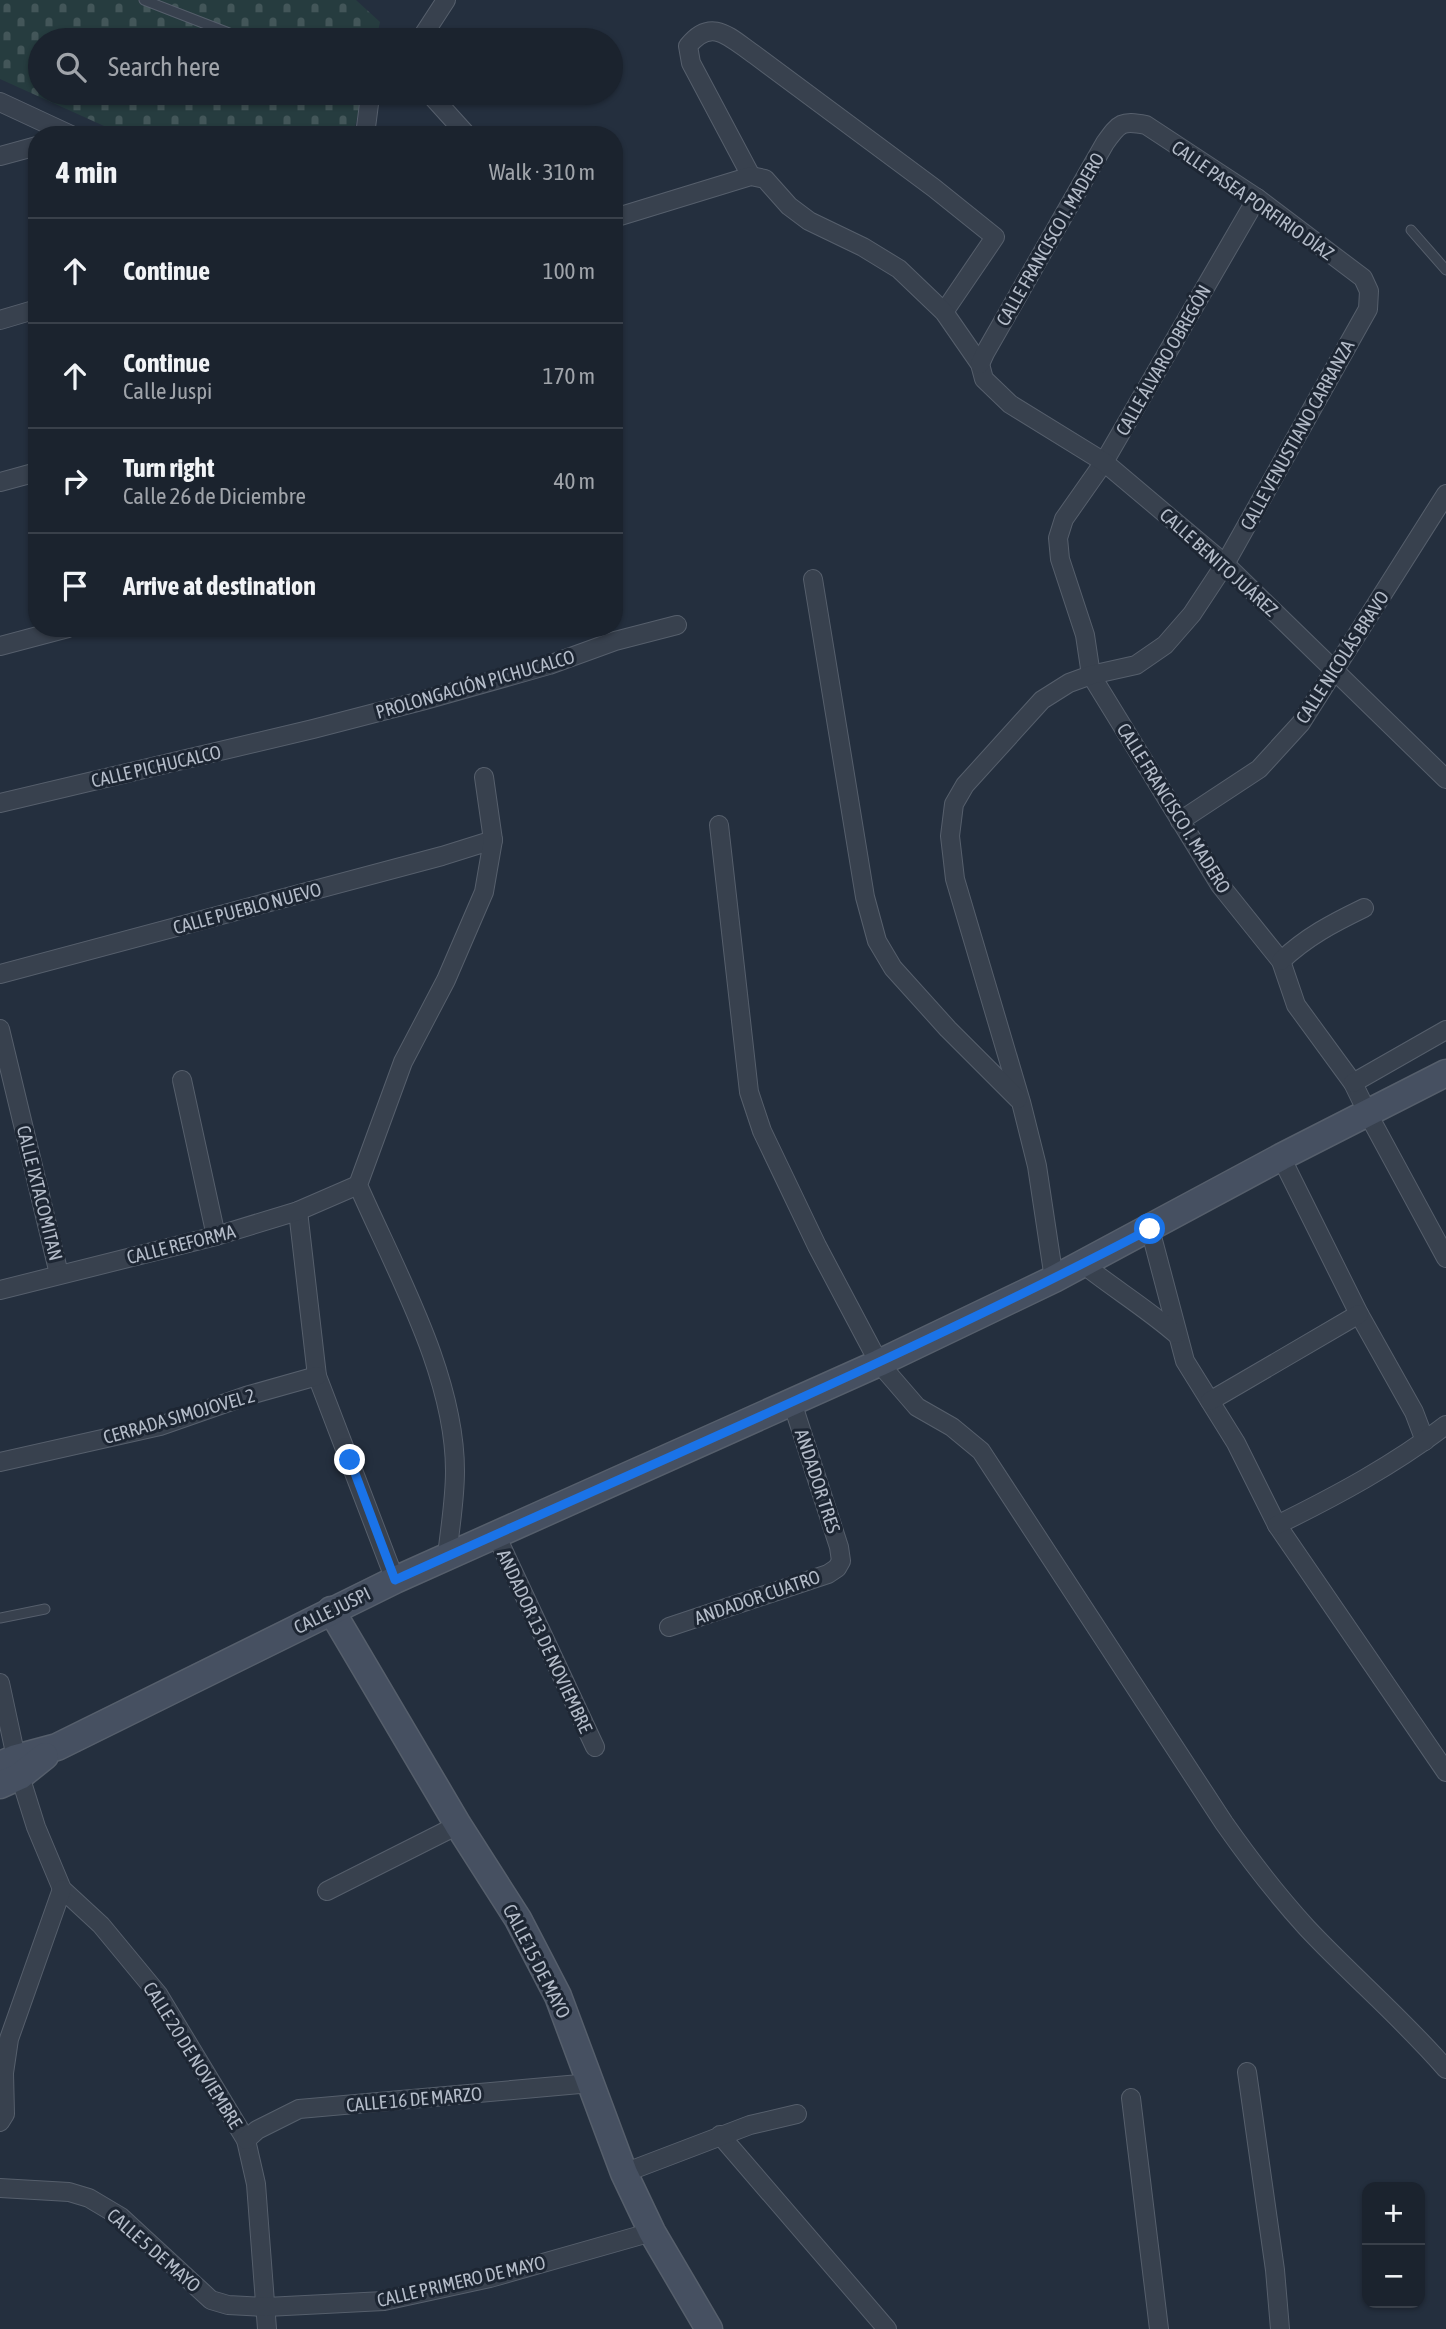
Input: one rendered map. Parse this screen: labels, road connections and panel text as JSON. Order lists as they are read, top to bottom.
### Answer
{
  "streets": {
    "street": [
      "CALLE PASEA PORFIRIO DÍAZ",
      "CALLE FRANCISCO I. MADERO",
      "CALLE ÁLVARO OBREGÓN",
      "CALLE VENUSTIANO CARRANZA",
      "CALLE BENITO JUÁREZ",
      "CALLE NICOLÁS BRAVO",
      "PROLONGACIÓN PICHUCALCO",
      "CALLE PICHUCALCO",
      "CALLE PUEBLO NUEVO",
      "CALLE IXTACOMITAN",
      "CALLE REFORMA",
      "CERRADA SIMOJOVEL 2",
      "ANDADOR TRES",
      "ANDADOR CUATRO",
      "CALLE JUSPI",
      "ANDADOR 13 DE NOVIEMBRE",
      "CALLE 15 DE MAYO",
      "CALLE 20 DE NOVIEMBRE",
      "CALLE 16 DE MARZO",
      "CALLE 5 DE MAYO",
      "CALLE PRIMERO DE MAYO"
    ]
  },
  "crossings": [
    ["CALLE PASEA PORFIRIO DÍAZ", "CALLE FRANCISCO I. MADERO"],
    ["CALLE PASEA PORFIRIO DÍAZ", "CALLE ÁLVARO OBREGÓN"],
    ["CALLE PASEA PORFIRIO DÍAZ", "CALLE VENUSTIANO CARRANZA"],
    ["CALLE FRANCISCO I. MADERO", "CALLE ÁLVARO OBREGÓN"],
    ["CALLE FRANCISCO I. MADERO", "CALLE VENUSTIANO CARRANZA"],
    ["CALLE FRANCISCO I. MADERO", "CALLE BENITO JUÁREZ"],
    ["CALLE FRANCISCO I. MADERO", "CALLE NICOLÁS BRAVO"],
    ["CALLE FRANCISCO I. MADERO", "CALLE JUSPI"],
    ["CALLE ÁLVARO OBREGÓN", "CALLE BENITO JUÁREZ"],
    ["CALLE VENUSTIANO CARRANZA", "CALLE BENITO JUÁREZ"],
    ["CALLE VENUSTIANO CARRANZA", "CALLE JUSPI"],
    ["CALLE BENITO JUÁREZ", "CALLE NICOLÁS BRAVO"],
    ["PROLONGACIÓN PICHUCALCO", "CALLE PICHUCALCO"],
    ["CALLE IXTACOMITAN", "CALLE REFORMA"],
    ["ANDADOR TRES", "ANDADOR CUATRO"],
    ["ANDADOR TRES", "CALLE JUSPI"],
    ["CALLE JUSPI", "ANDADOR 13 DE NOVIEMBRE"],
    ["CALLE JUSPI", "CALLE 15 DE MAYO"],
    ["CALLE JUSPI", "CALLE 20 DE NOVIEMBRE"],
    ["CALLE 15 DE MAYO", "CALLE 16 DE MARZO"],
    ["CALLE 15 DE MAYO", "CALLE PRIMERO DE MAYO"],
    ["CALLE 20 DE NOVIEMBRE", "CALLE 16 DE MARZO"],
    ["CALLE 20 DE NOVIEMBRE", "CALLE 5 DE MAYO"],
    ["CALLE 20 DE NOVIEMBRE", "CALLE PRIMERO DE MAYO"],
    ["CALLE 5 DE MAYO", "CALLE PRIMERO DE MAYO"]
  ],
  "page": {
    "search": "Search here",
    "heading": ["4 min", "Walk · 310 m"],
    "list": [
      ["Continue", "100 m"],
      ["Continue", "Calle Juspi", "170 m"],
      ["Turn right", "Calle 26 de Diciembre", "40 m"],
      "Arrive at destination"
    ],
    "map_buttons": ["+", "−"]
  }
}
